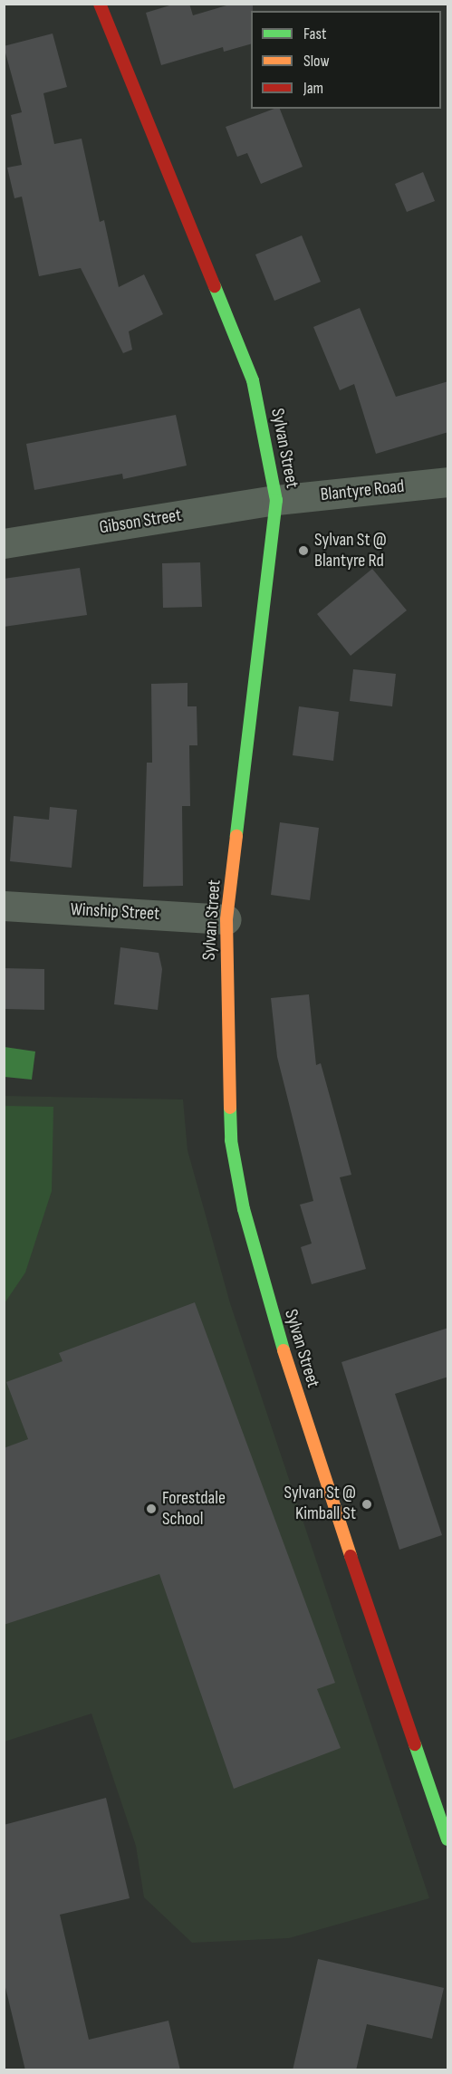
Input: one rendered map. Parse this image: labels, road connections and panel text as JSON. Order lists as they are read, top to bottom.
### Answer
{
  "streets": {
    "street": [
      "Sylvan Street",
      "Blantyre Road",
      "Gibson Street",
      "Winship Street"
    ]
  },
  "crossings": [
    ["Sylvan Street", "Blantyre Road"],
    ["Sylvan Street", "Gibson Street"],
    ["Sylvan Street", "Winship Street"],
    ["Blantyre Road", "Gibson Street"]
  ],
  "places": ["Sylvan St @ Blantyre Rd", "Sylvan St @ Kimball St", "Forestdale School"],
  "legend": ["Fast", "Slow", "Jam"]
}
